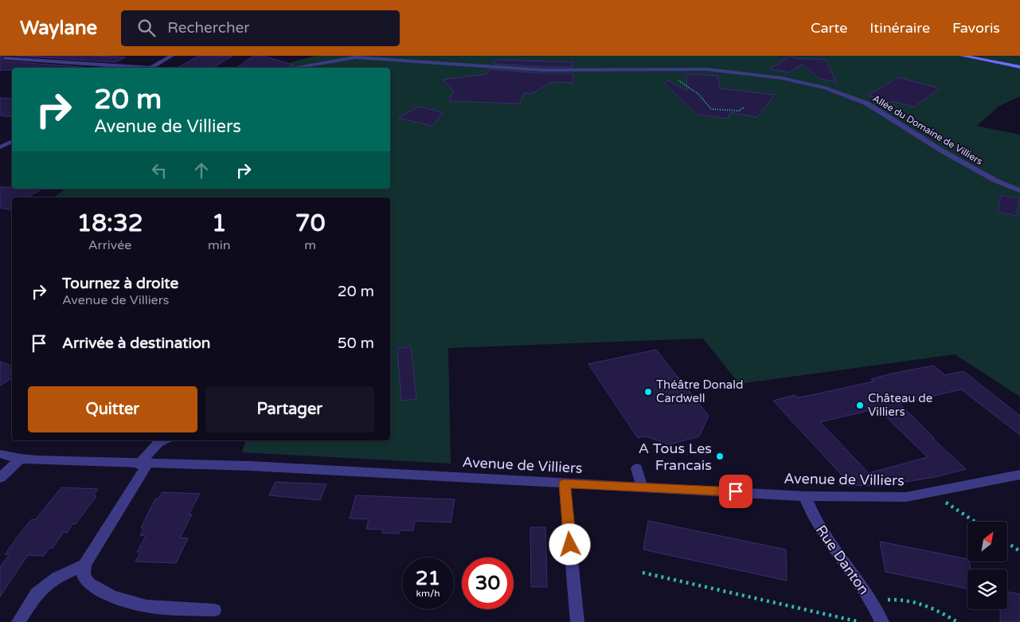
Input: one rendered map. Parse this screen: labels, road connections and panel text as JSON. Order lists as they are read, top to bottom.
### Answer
{
  "streets": {
    "street": ["Allée du Domaine de Villiers", "Avenue de Villiers", "Rue Danton"]
  },
  "crossings": [
    ["Avenue de Villiers", "Rue Danton"]
  ],
  "places": ["Théâtre Donald Cardwell", "Château de Villiers", "A Tous Les Francais"],
  "north": "top right",
  "page": {
    "header": "Waylane",
    "search": "Rechercher",
    "nav": ["Carte", "Itinéraire", "Favoris"],
    "turn": ["20 m", "Avenue de Villiers"],
    "eta": [
      "18:32",
      "Arrivée",
      "1",
      "min",
      "70",
      "m"
    ],
    "list": [
      {
        "name": "Tournez à droite",
        "note": "Avenue de Villiers",
        "value": "20 m"
      },
      {
        "name": "Arrivée à destination",
        "value": "50 m"
      }
    ],
    "buttons": ["Quitter", "Partager"],
    "speed": "21 km/h",
    "limit": "30"
  }
}
